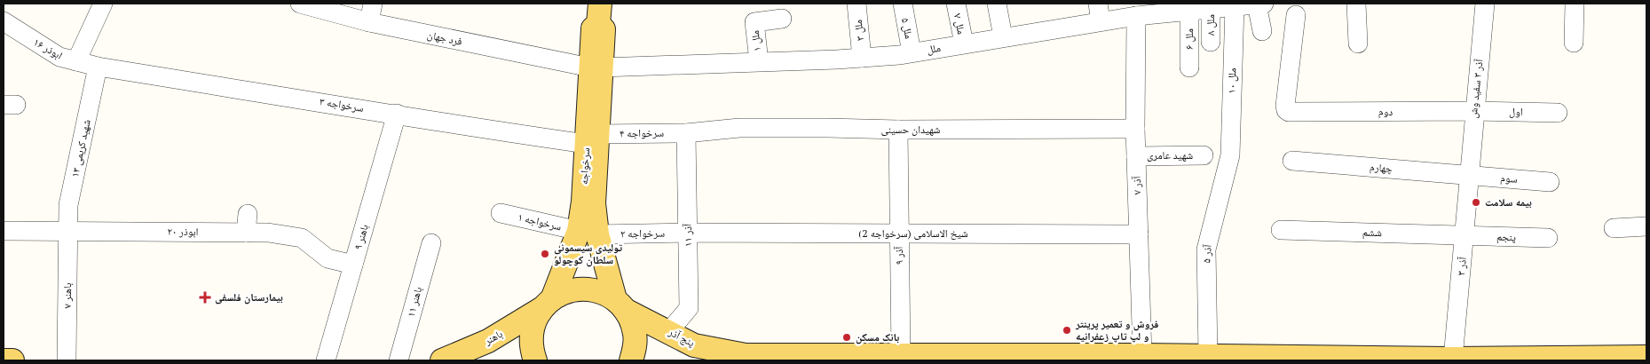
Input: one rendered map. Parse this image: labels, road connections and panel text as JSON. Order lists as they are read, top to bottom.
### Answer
{
  "streets": {
    "main road": ["سرخواجه", "باهنر", "پنج آذر"],
    "street": [
      "۷ ملل",
      "۸ ملل",
      "ملل ۵",
      "ملل ۳",
      "فرد جهان",
      "۶ ملل",
      "ملل ۱",
      "۱۶ ابوذر",
      "ملل",
      "۱۰ ملل",
      "آذر ۳ سفید وش",
      "سرخواجه ۳",
      "دوم",
      "اول",
      "شهیدان حسینی",
      "سرخواجه ۴",
      "۱۳ شهید کریمی",
      "شهید عامری",
      "چهارم",
      "سوم",
      "آذر ۷",
      "سرخواجه ۱",
      "ابوذر ۲۰",
      "ششم",
      "سرخواجه ۲",
      "شیخ الاسلامی (سرخواجه 2)",
      "آذر ۱۱",
      "۹ باهنر",
      "پنجم",
      "آذر ۵",
      "۹ آذر",
      "۳ آذر",
      "باهنر ۷",
      "باهنر ۱۱"
    ]
  },
  "crossings": [
    ["۷ ملل", "ملل"],
    ["۸ ملل", "ملل"],
    ["ملل ۵", "ملل"],
    ["ملل ۳", "ملل"],
    ["فرد جهان", "ملل"],
    ["فرد جهان", "سرخواجه"],
    ["۶ ملل", "ملل"],
    ["ملل ۱", "ملل"],
    ["۱۶ ابوذر", "سرخواجه ۳"],
    ["۱۶ ابوذر", "۱۳ شهید کریمی"],
    ["ملل", "۱۰ ملل"],
    ["ملل", "سرخواجه"],
    ["ملل", "آذر ۷"],
    ["۱۰ ملل", "آذر ۵"],
    ["آذر ۳ سفید وش", "دوم"],
    ["آذر ۳ سفید وش", "اول"],
    ["آذر ۳ سفید وش", "چهارم"],
    ["آذر ۳ سفید وش", "سوم"],
    ["آذر ۳ سفید وش", "۳ آذر"],
    ["سرخواجه ۳", "سرخواجه ۴"],
    ["سرخواجه ۳", "۱۳ شهید کریمی"],
    ["سرخواجه ۳", "سرخواجه"],
    ["سرخواجه ۳", "۹ باهنر"],
    ["دوم", "اول"],
    ["شهیدان حسینی", "سرخواجه ۴"],
    ["شهیدان حسینی", "آذر ۷"],
    ["شهیدان حسینی", "آذر ۱۱"],
    ["شهیدان حسینی", "۹ آذر"],
    ["سرخواجه ۴", "سرخواجه"],
    ["سرخواجه ۴", "آذر ۱۱"],
    ["۱۳ شهید کریمی", "ابوذر ۲۰"],
    ["۱۳ شهید کریمی", "باهنر ۷"],
    ["شهید عامری", "آذر ۷"],
    ["سرخواجه", "سرخواجه ۱"],
    ["سرخواجه", "سرخواجه ۲"],
    ["سرخواجه", "باهنر"],
    ["سرخواجه", "پنج آذر"],
    ["چهارم", "سوم"],
    ["چهارم", "۳ آذر"],
    ["سوم", "۳ آذر"],
    ["آذر ۷", "شیخ الاسلامی (سرخواجه 2)"],
    ["آذر ۷", "پنج آذر"],
    ["سرخواجه ۱", "سرخواجه ۲"],
    ["ابوذر ۲۰", "۹ باهنر"],
    ["ابوذر ۲۰", "باهنر ۷"],
    ["ششم", "پنجم"],
    ["ششم", "۳ آذر"],
    ["سرخواجه ۲", "شیخ الاسلامی (سرخواجه 2)"],
    ["سرخواجه ۲", "آذر ۱۱"],
    ["شیخ الاسلامی (سرخواجه 2)", "آذر ۱۱"],
    ["شیخ الاسلامی (سرخواجه 2)", "۹ آذر"],
    ["آذر ۱۱", "پنج آذر"],
    ["پنجم", "۳ آذر"],
    ["آذر ۵", "پنج آذر"],
    ["۹ آذر", "پنج آذر"],
    ["۳ آذر", "پنج آذر"],
    ["باهنر", "پنج آذر"]
  ],
  "places": {
    "other": [
      "بیمه سلامت",
      "تولیدی سیسمونی سلطان کوچولو",
      "فروش و تعمیر پرینتر و لپ تاپ زعفرانیه",
      "بانک مسکن"
    ],
    "health": ["بیمارستان فلسفی"]
  }
}
